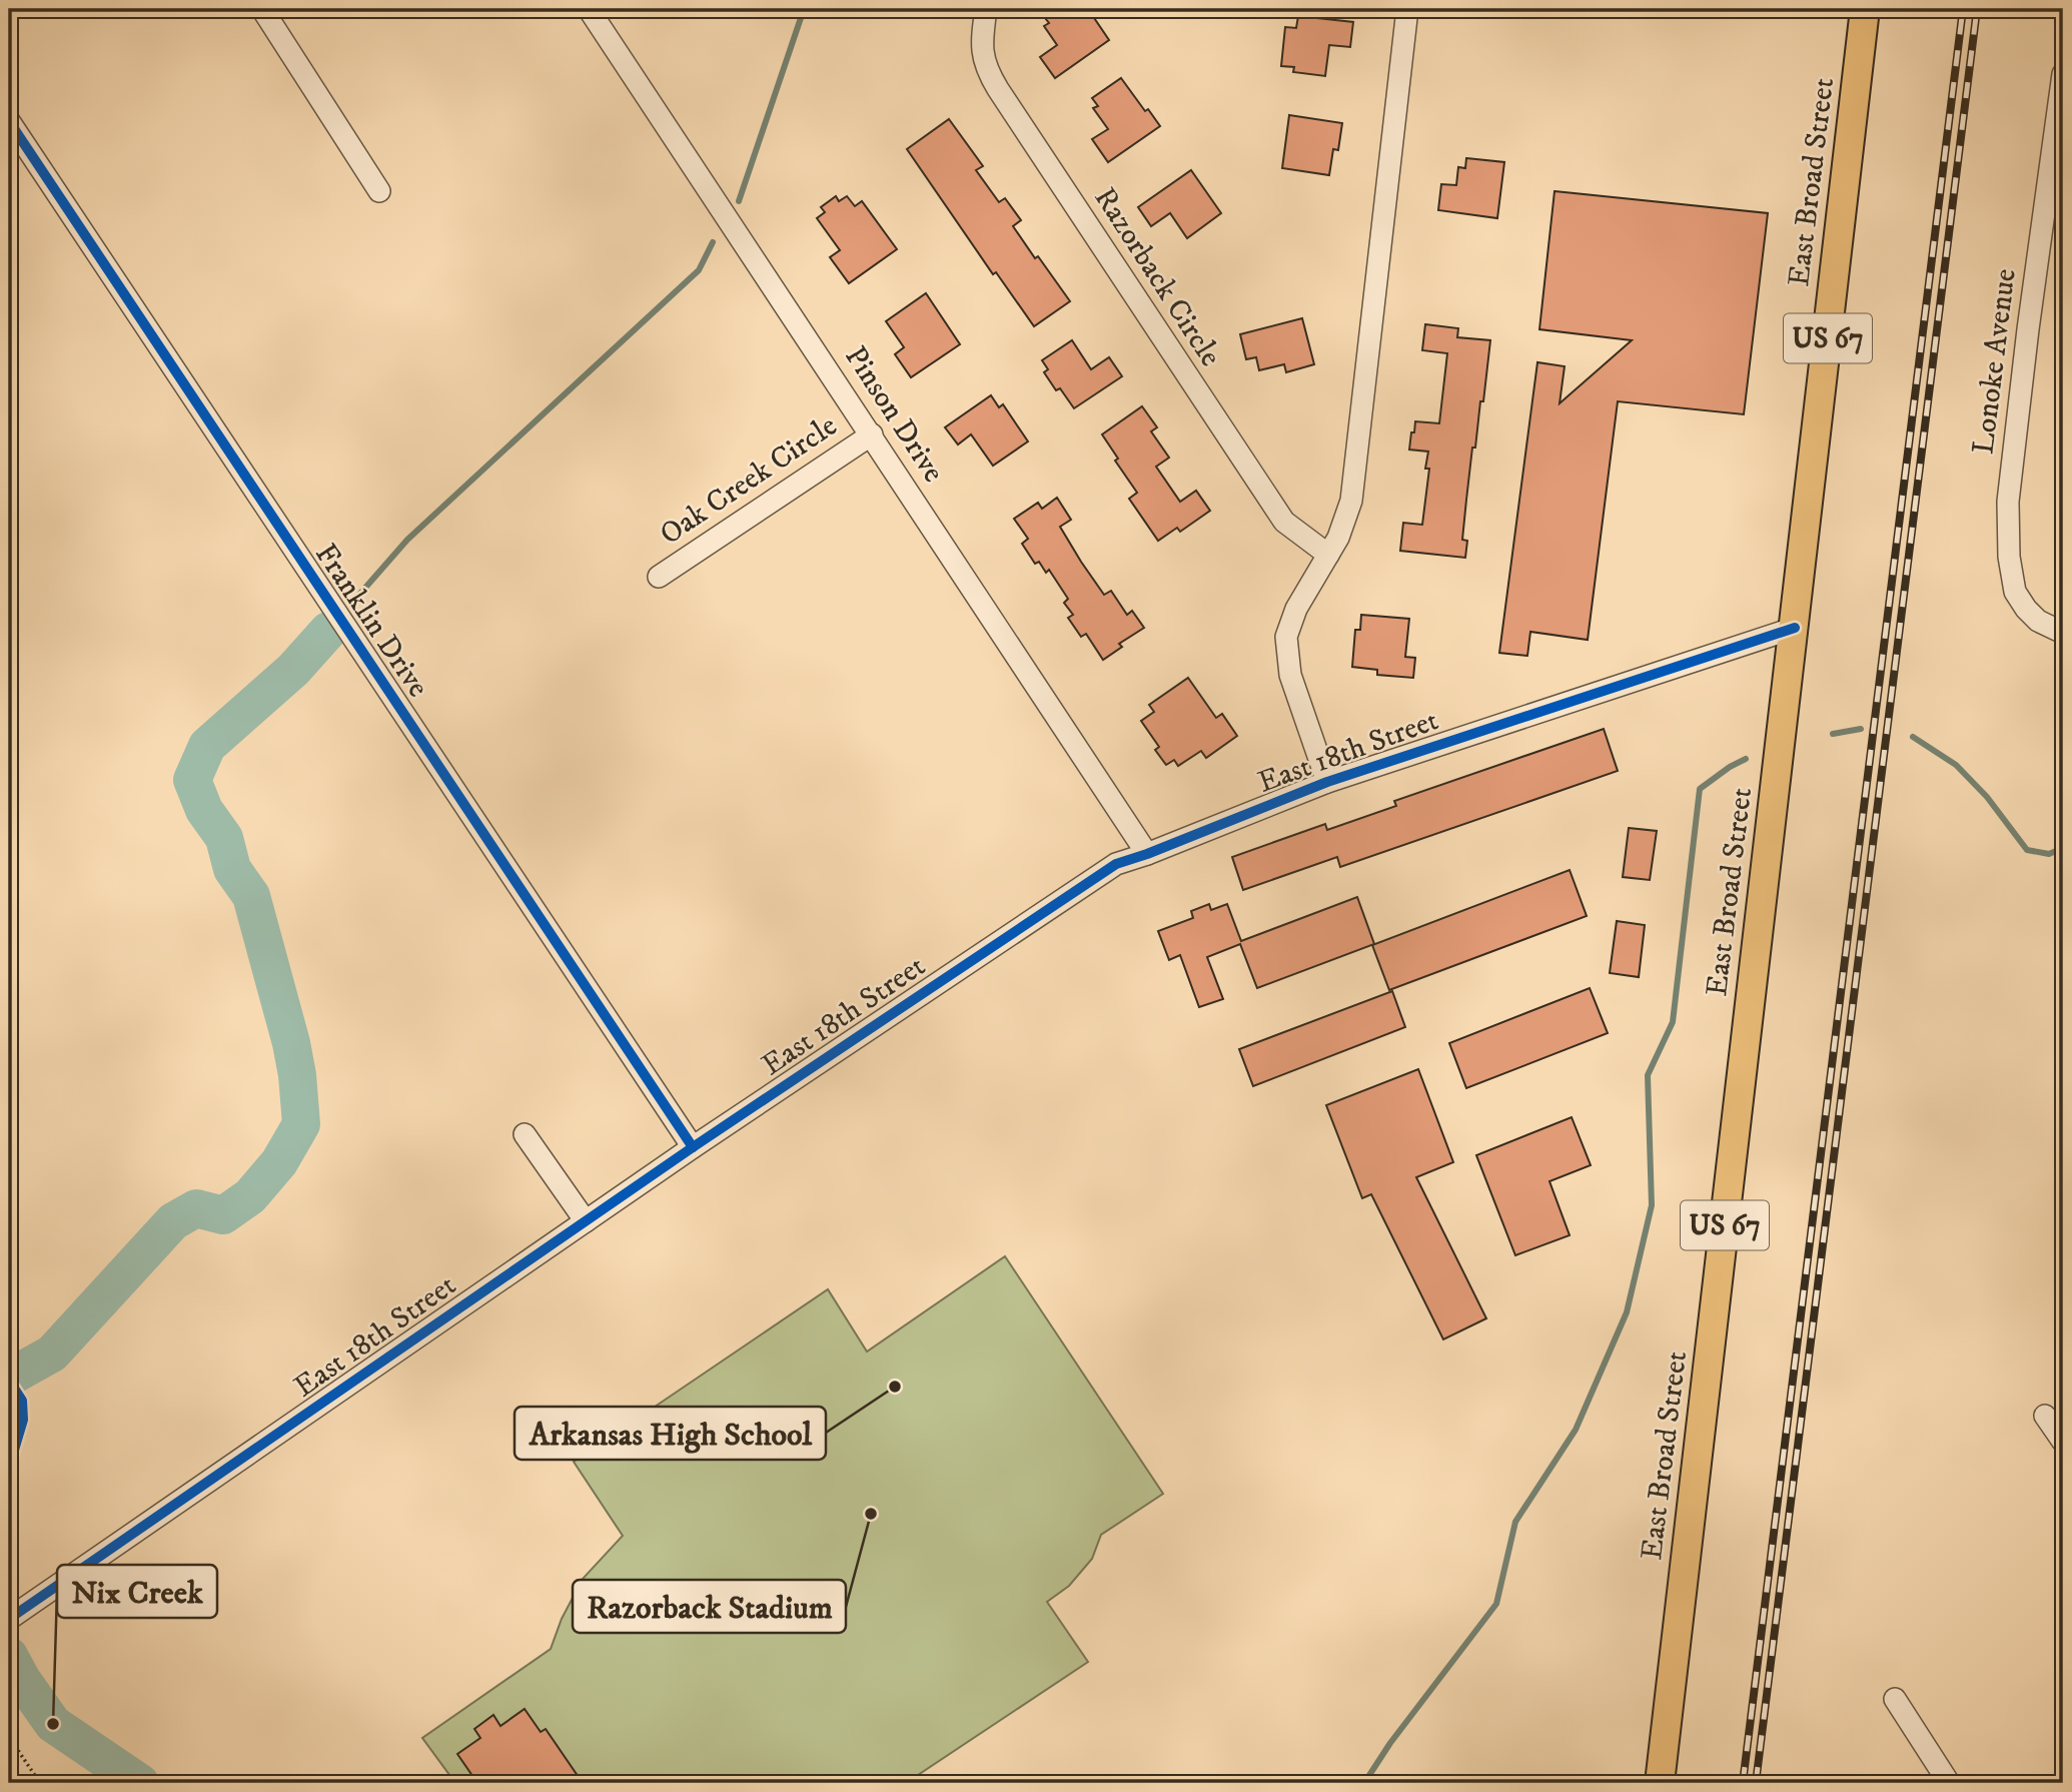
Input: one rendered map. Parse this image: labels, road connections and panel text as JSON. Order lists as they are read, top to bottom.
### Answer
{
  "streets": {
    "main road": ["East Broad Street", "US 67"],
    "street": [
      "Razorback Circle",
      "Lonoke Avenue",
      "Pinson Drive",
      "Oak Creek Circle",
      "Franklin Drive",
      "East 18th Street"
    ]
  },
  "crossings": [
    ["East Broad Street", "East 18th Street"],
    ["Pinson Drive", "Oak Creek Circle"],
    ["Pinson Drive", "East 18th Street"],
    ["Franklin Drive", "East 18th Street"]
  ],
  "places": ["Arkansas High School", "Razorback Stadium", "Nix Creek"]
}
